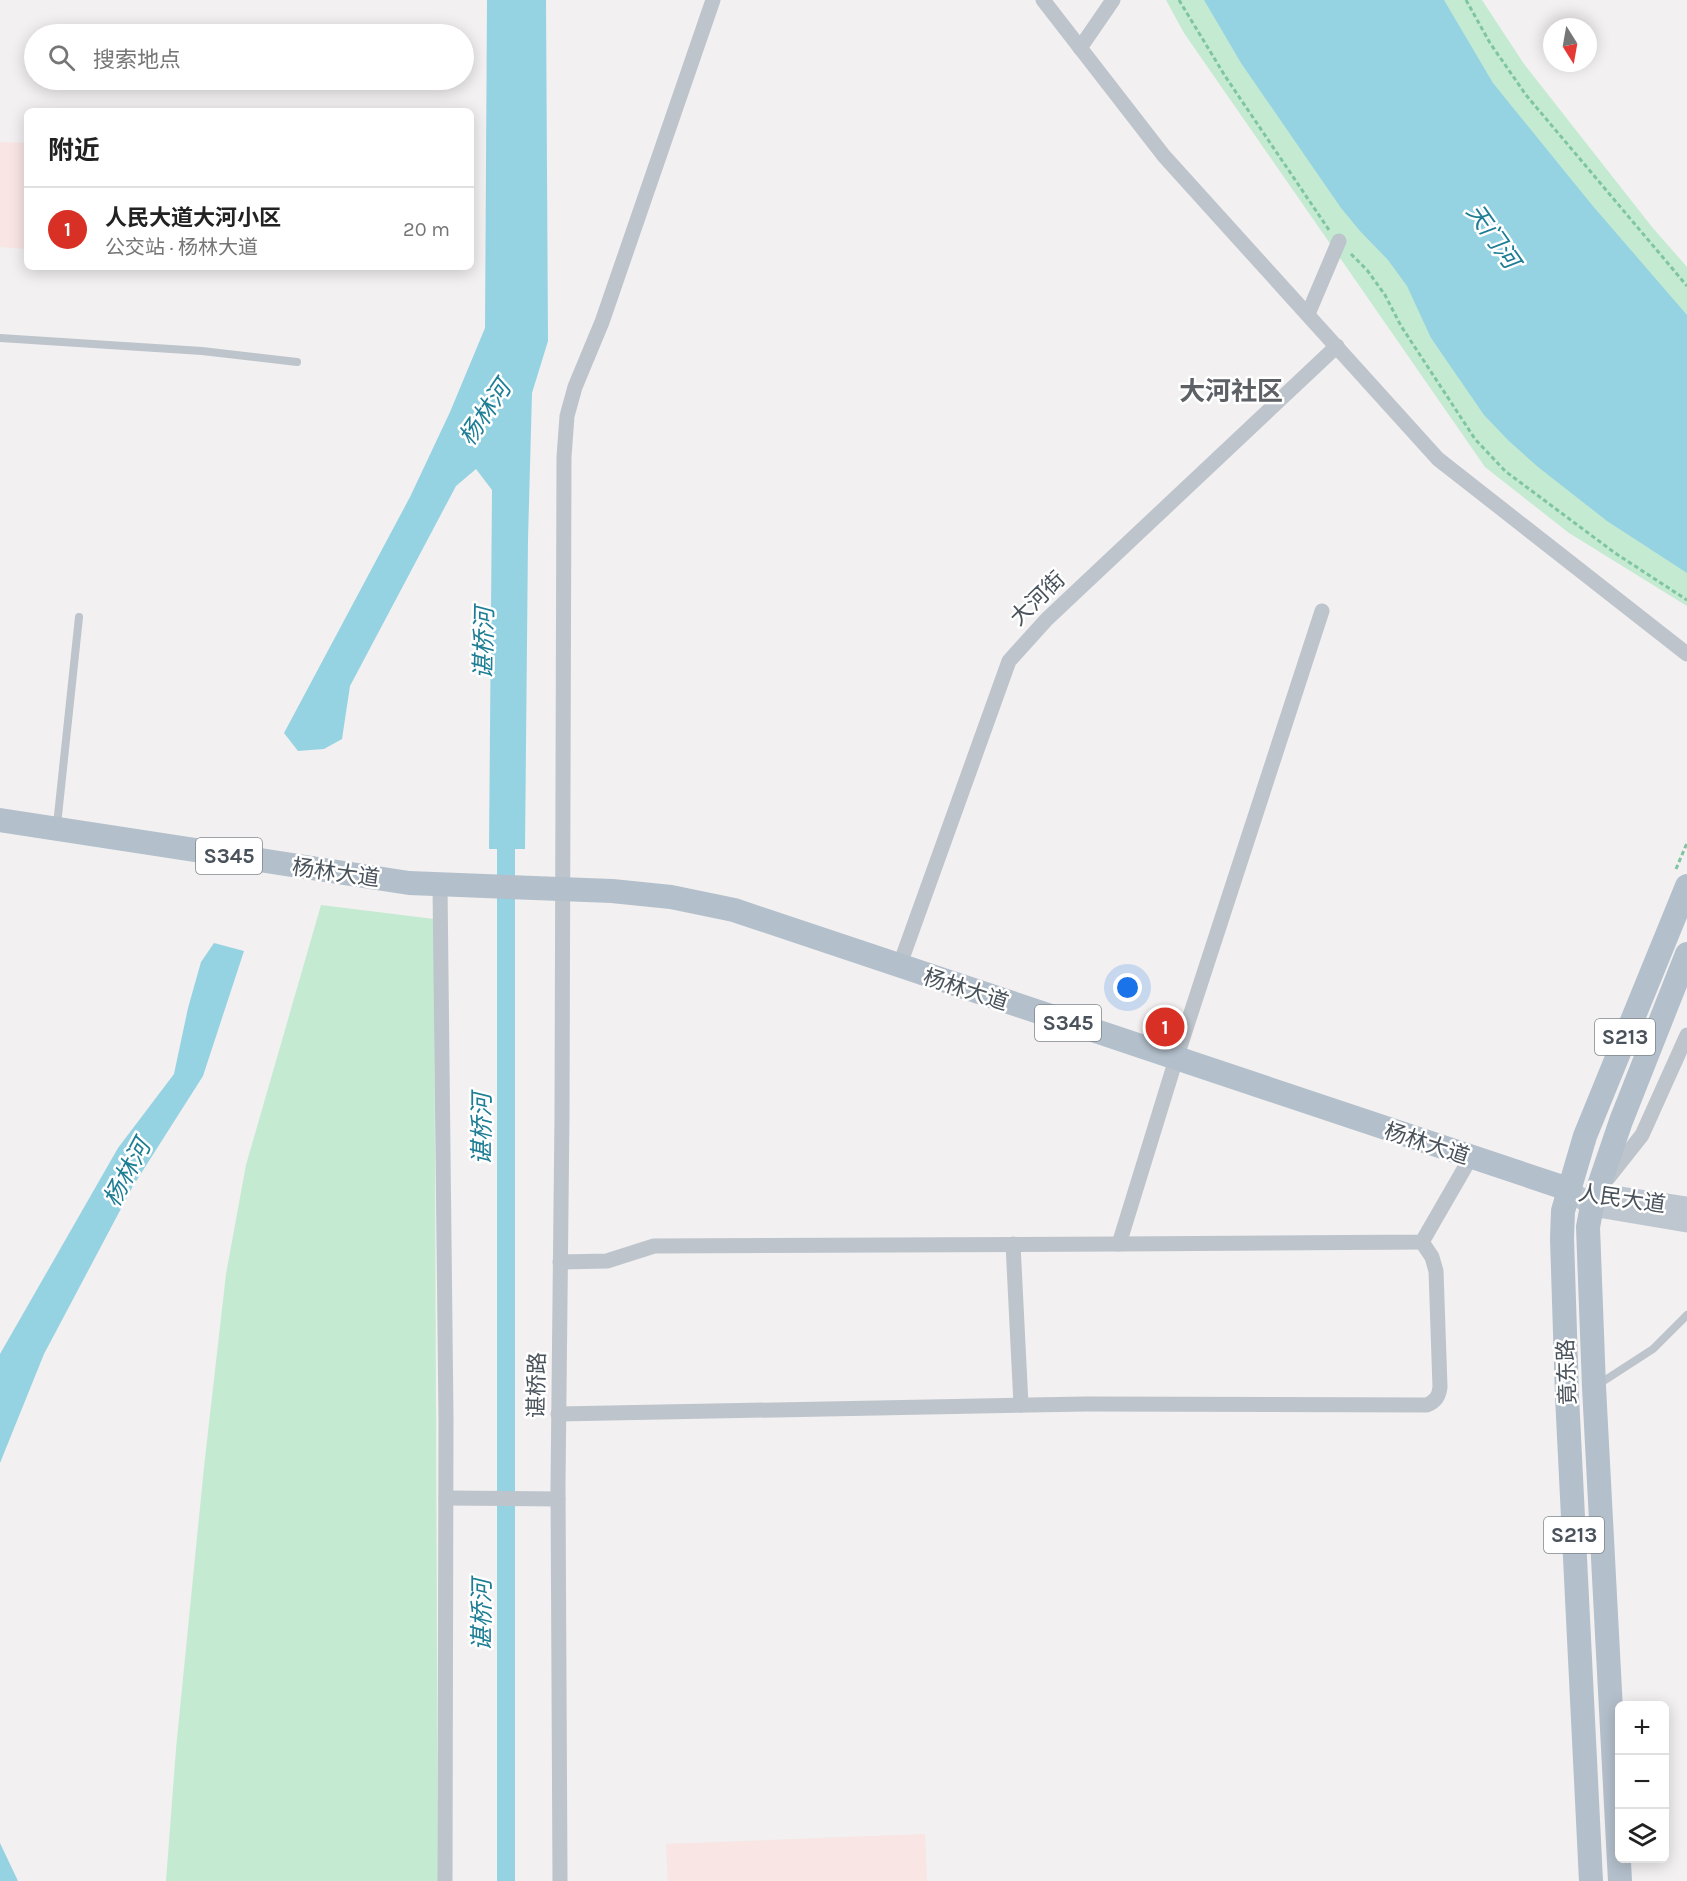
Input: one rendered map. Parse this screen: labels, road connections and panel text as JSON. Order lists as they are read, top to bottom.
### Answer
{
  "streets": {
    "main road": [
      "S345",
      "杨林大道",
      "S213",
      "人民大道",
      "竟东路"
    ],
    "street": ["大河街", "谌桥路"]
  },
  "crossings": [
    ["大河街", "杨林大道"],
    ["S345", "杨林大道"],
    ["S345", "谌桥路"],
    ["杨林大道", "人民大道"],
    ["杨林大道", "竟东路"],
    ["杨林大道", "谌桥路"],
    ["人民大道", "竟东路"]
  ],
  "districts": ["大河社区"],
  "water": ["天门河", "杨林河", "谌桥河"],
  "north": "bottom",
  "page": {
    "search": "搜索地点",
    "heading": "附近",
    "list": [
      {
        "mark": "1",
        "name": "人民大道大河小区",
        "note": "公交站 · 杨林大道",
        "value": "20 m"
      }
    ],
    "pins": "1",
    "map_buttons": ["+", "−"]
  }
}
